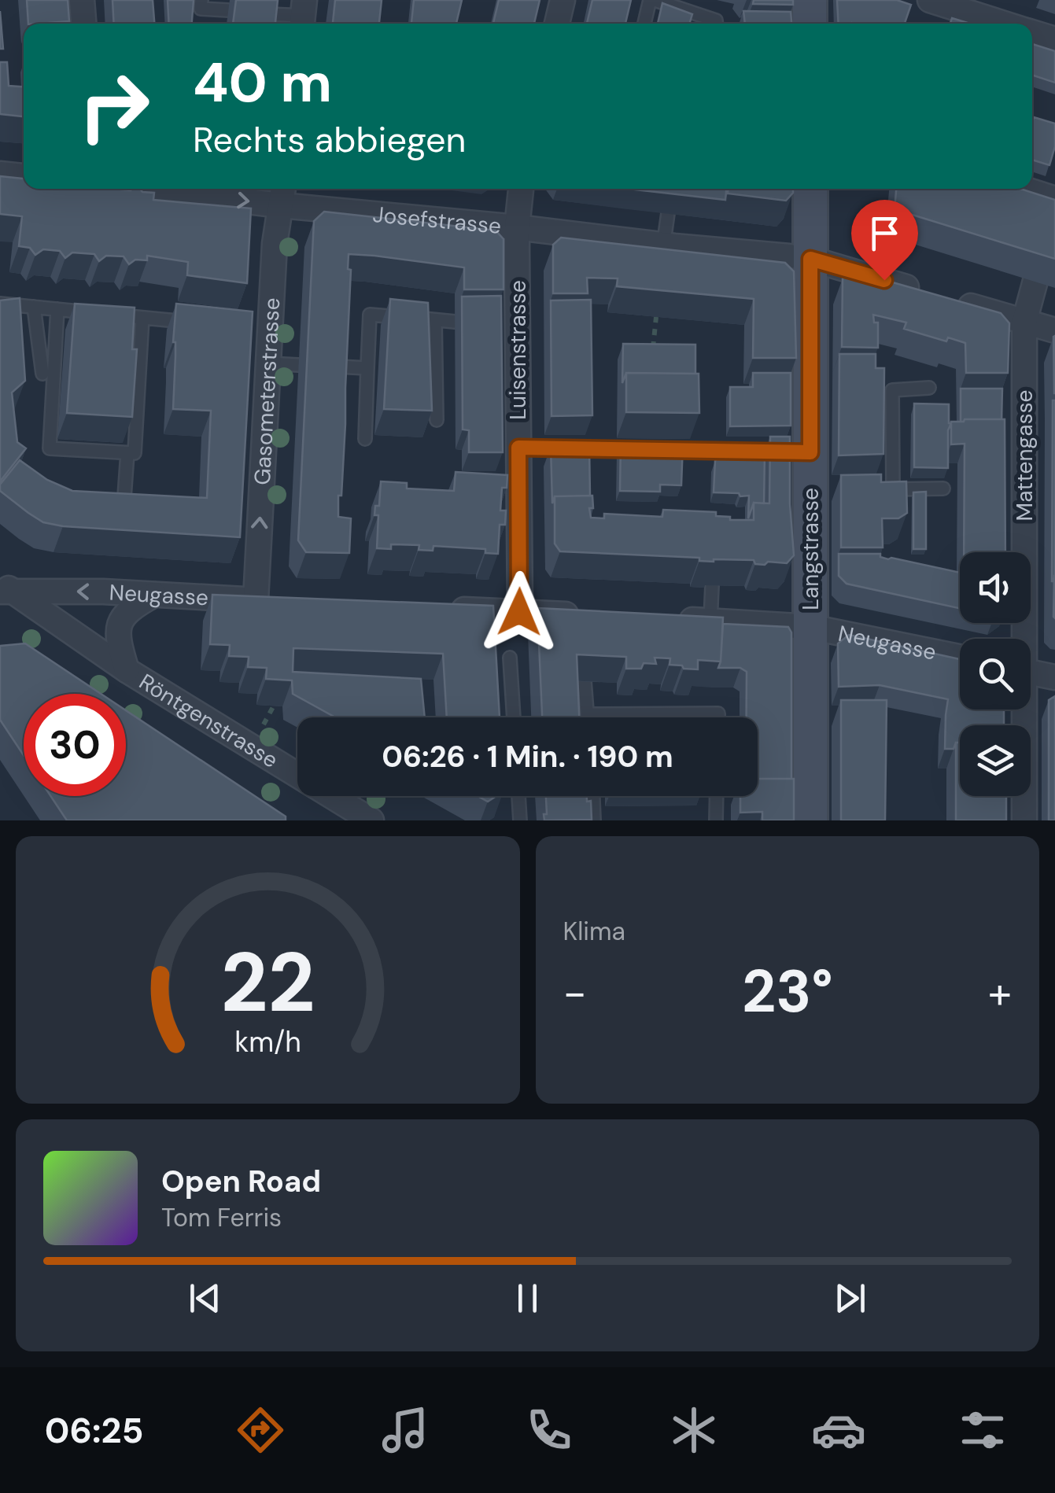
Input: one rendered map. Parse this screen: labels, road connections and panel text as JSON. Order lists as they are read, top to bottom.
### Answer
{
  "streets": {
    "street": [
      "Josefstrasse",
      "Luisenstrasse",
      "Gasometerstrasse",
      "Mattengasse",
      "Langstrasse",
      "Neugasse",
      "Röntgenstrasse"
    ]
  },
  "crossings": [
    ["Josefstrasse", "Luisenstrasse"],
    ["Josefstrasse", "Gasometerstrasse"],
    ["Josefstrasse", "Mattengasse"],
    ["Josefstrasse", "Langstrasse"],
    ["Gasometerstrasse", "Neugasse"],
    ["Langstrasse", "Neugasse"],
    ["Neugasse", "Röntgenstrasse"]
  ],
  "one_way": ["Gasometerstrasse"],
  "page": {
    "turn": ["40 m", "Rechts abbiegen"],
    "limit": "30",
    "trip": "06:26 · 1 Min. · 190 m",
    "tile": "Klima",
    "heat": ["−", "23°", "+"],
    "song": ["Open Road", "Tom Ferris"],
    "tabs": "06:25",
    "gauge": ["22", "km/h"]
  }
}
